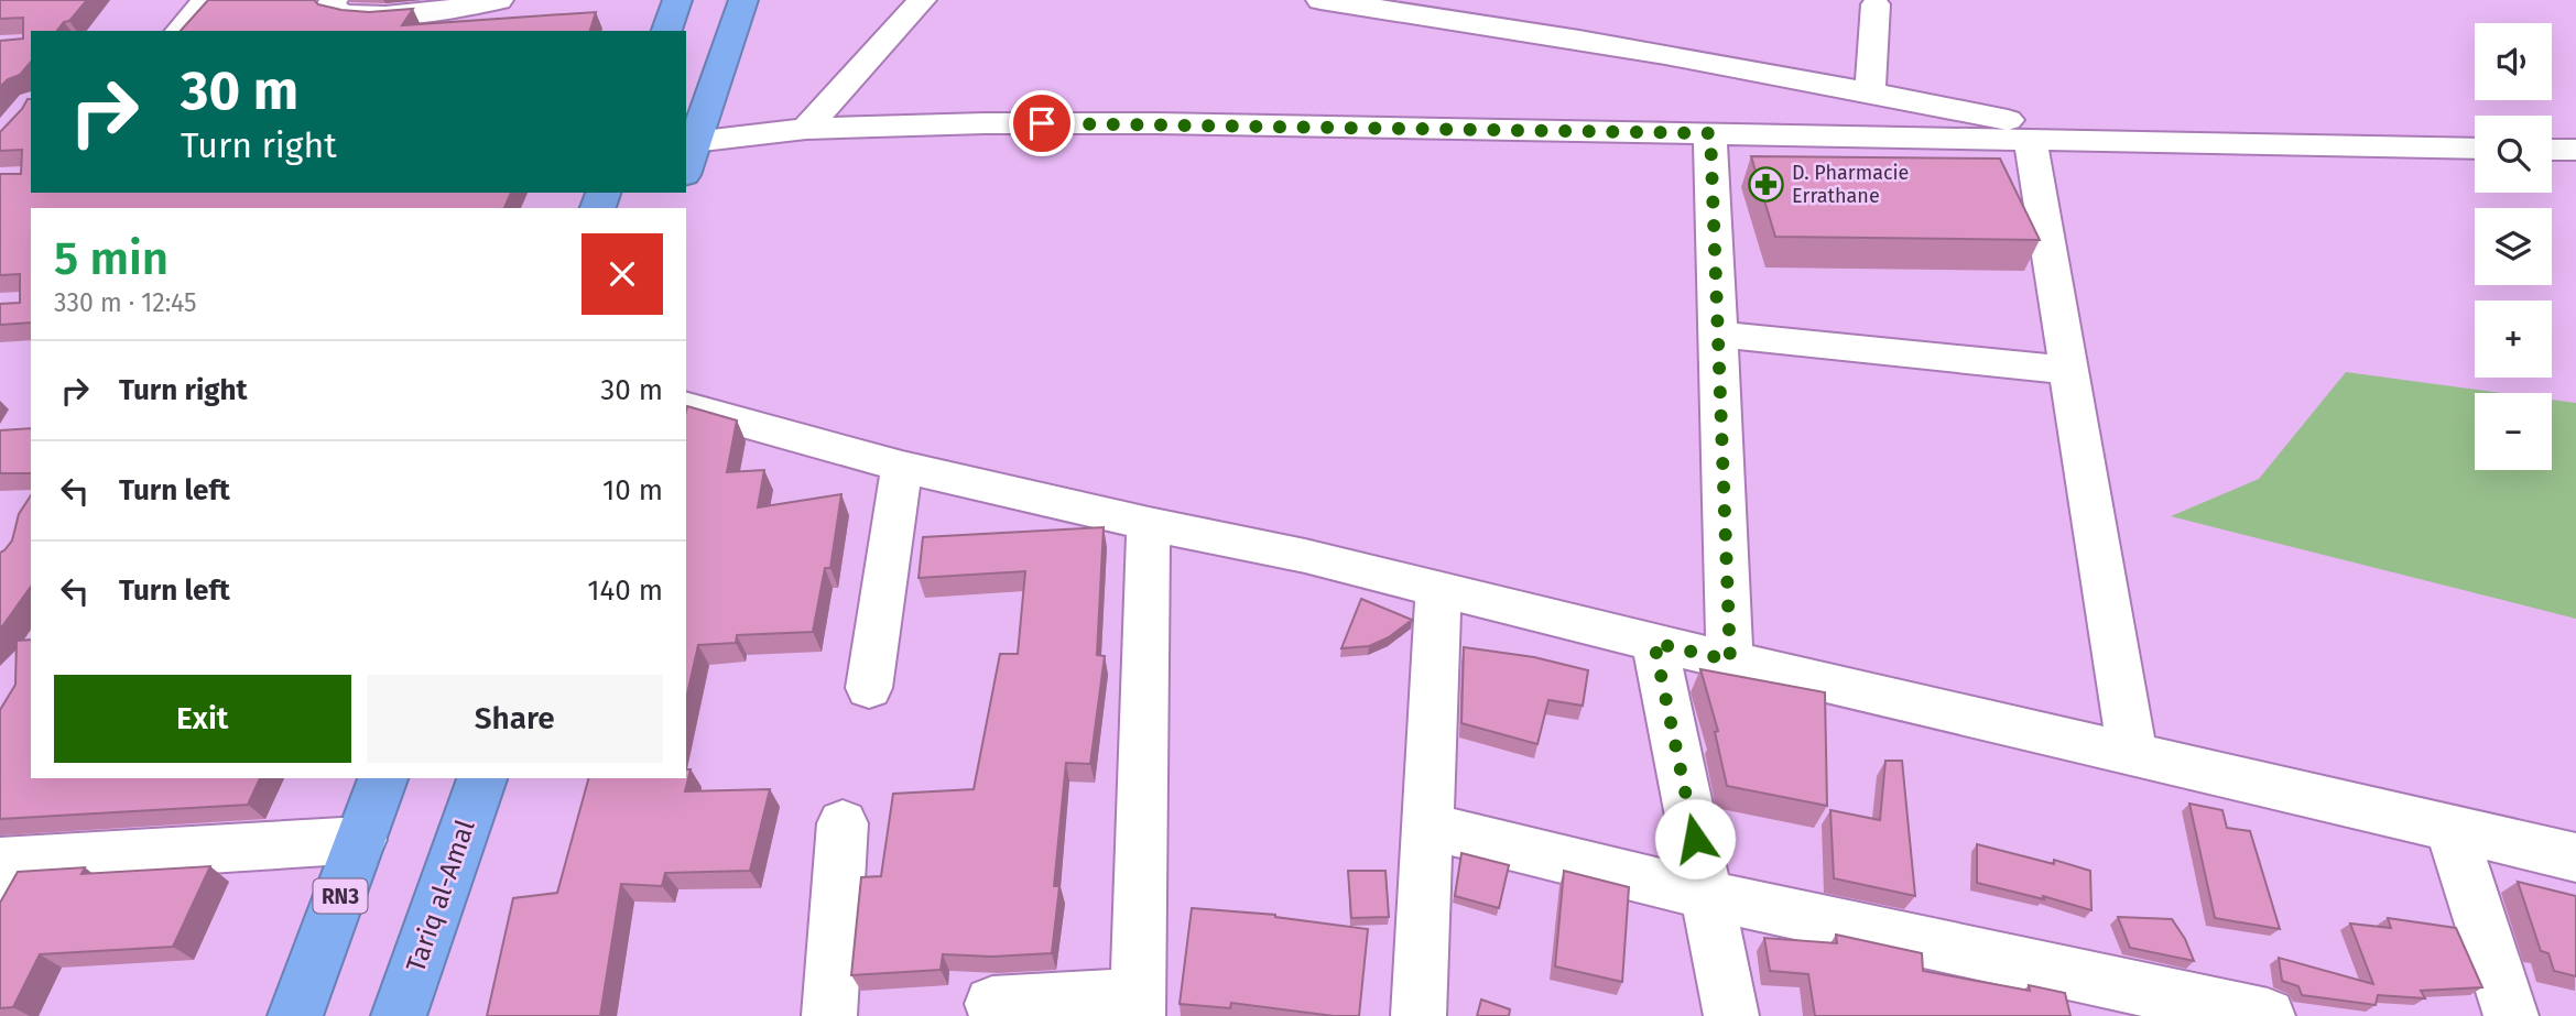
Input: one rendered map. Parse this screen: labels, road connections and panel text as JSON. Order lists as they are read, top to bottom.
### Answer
{
  "streets": {
    "highway": ["RN3", "Tariq al-Amal"]
  },
  "places": {
    "pharmacy": ["D. Pharmacie Errathane"]
  },
  "page": {
    "map_buttons": ["+", "−"],
    "turn": ["30 m", "Turn right"],
    "heading": ["5 min", "330 m · 12:45"],
    "list": [
      {
        "name": "Turn right",
        "value": "30 m"
      },
      {
        "name": "Turn left",
        "value": "10 m"
      },
      {
        "name": "Turn left",
        "value": "140 m"
      }
    ],
    "buttons": ["Exit", "Share"]
  }
}
